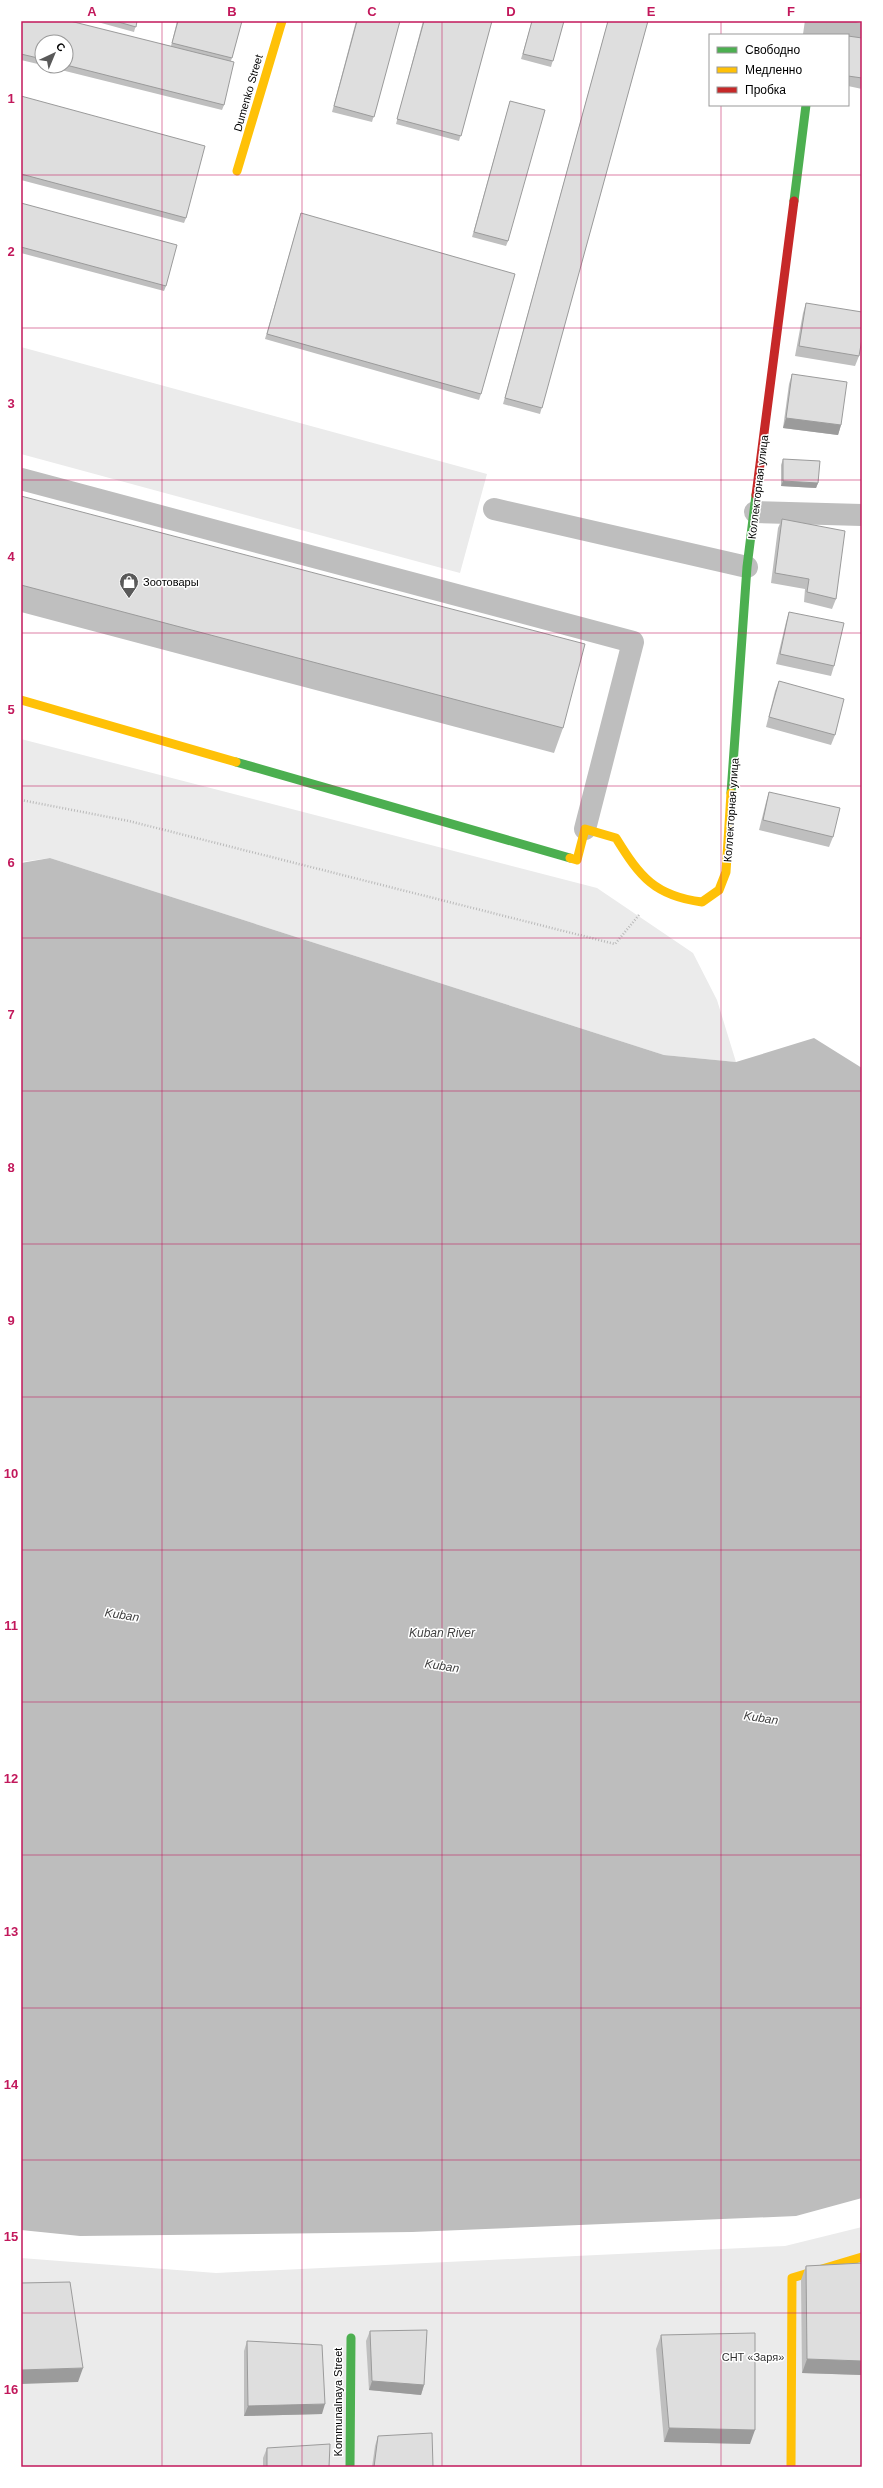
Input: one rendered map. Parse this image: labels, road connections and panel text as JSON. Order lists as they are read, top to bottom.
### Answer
{
  "streets": {
    "street": ["Dumenko Street", "Коллекторная улица", "Kommunalnaya Street"]
  },
  "water": ["Kuban", "Kuban River"],
  "parks": ["СНТ «Заря»"],
  "places": {
    "shop": ["Зоотовары"]
  },
  "legend": ["Свободно", "Медленно", "Пробка"],
  "north": "top right",
  "grid": {
    "columns": [
      "A",
      "B",
      "C",
      "D",
      "E",
      "F"
    ],
    "rows": [
      "1",
      "2",
      "3",
      "4",
      "5",
      "6",
      "7",
      "8",
      "9",
      "10",
      "11",
      "12",
      "13",
      "14",
      "15",
      "16"
    ]
  }
}
